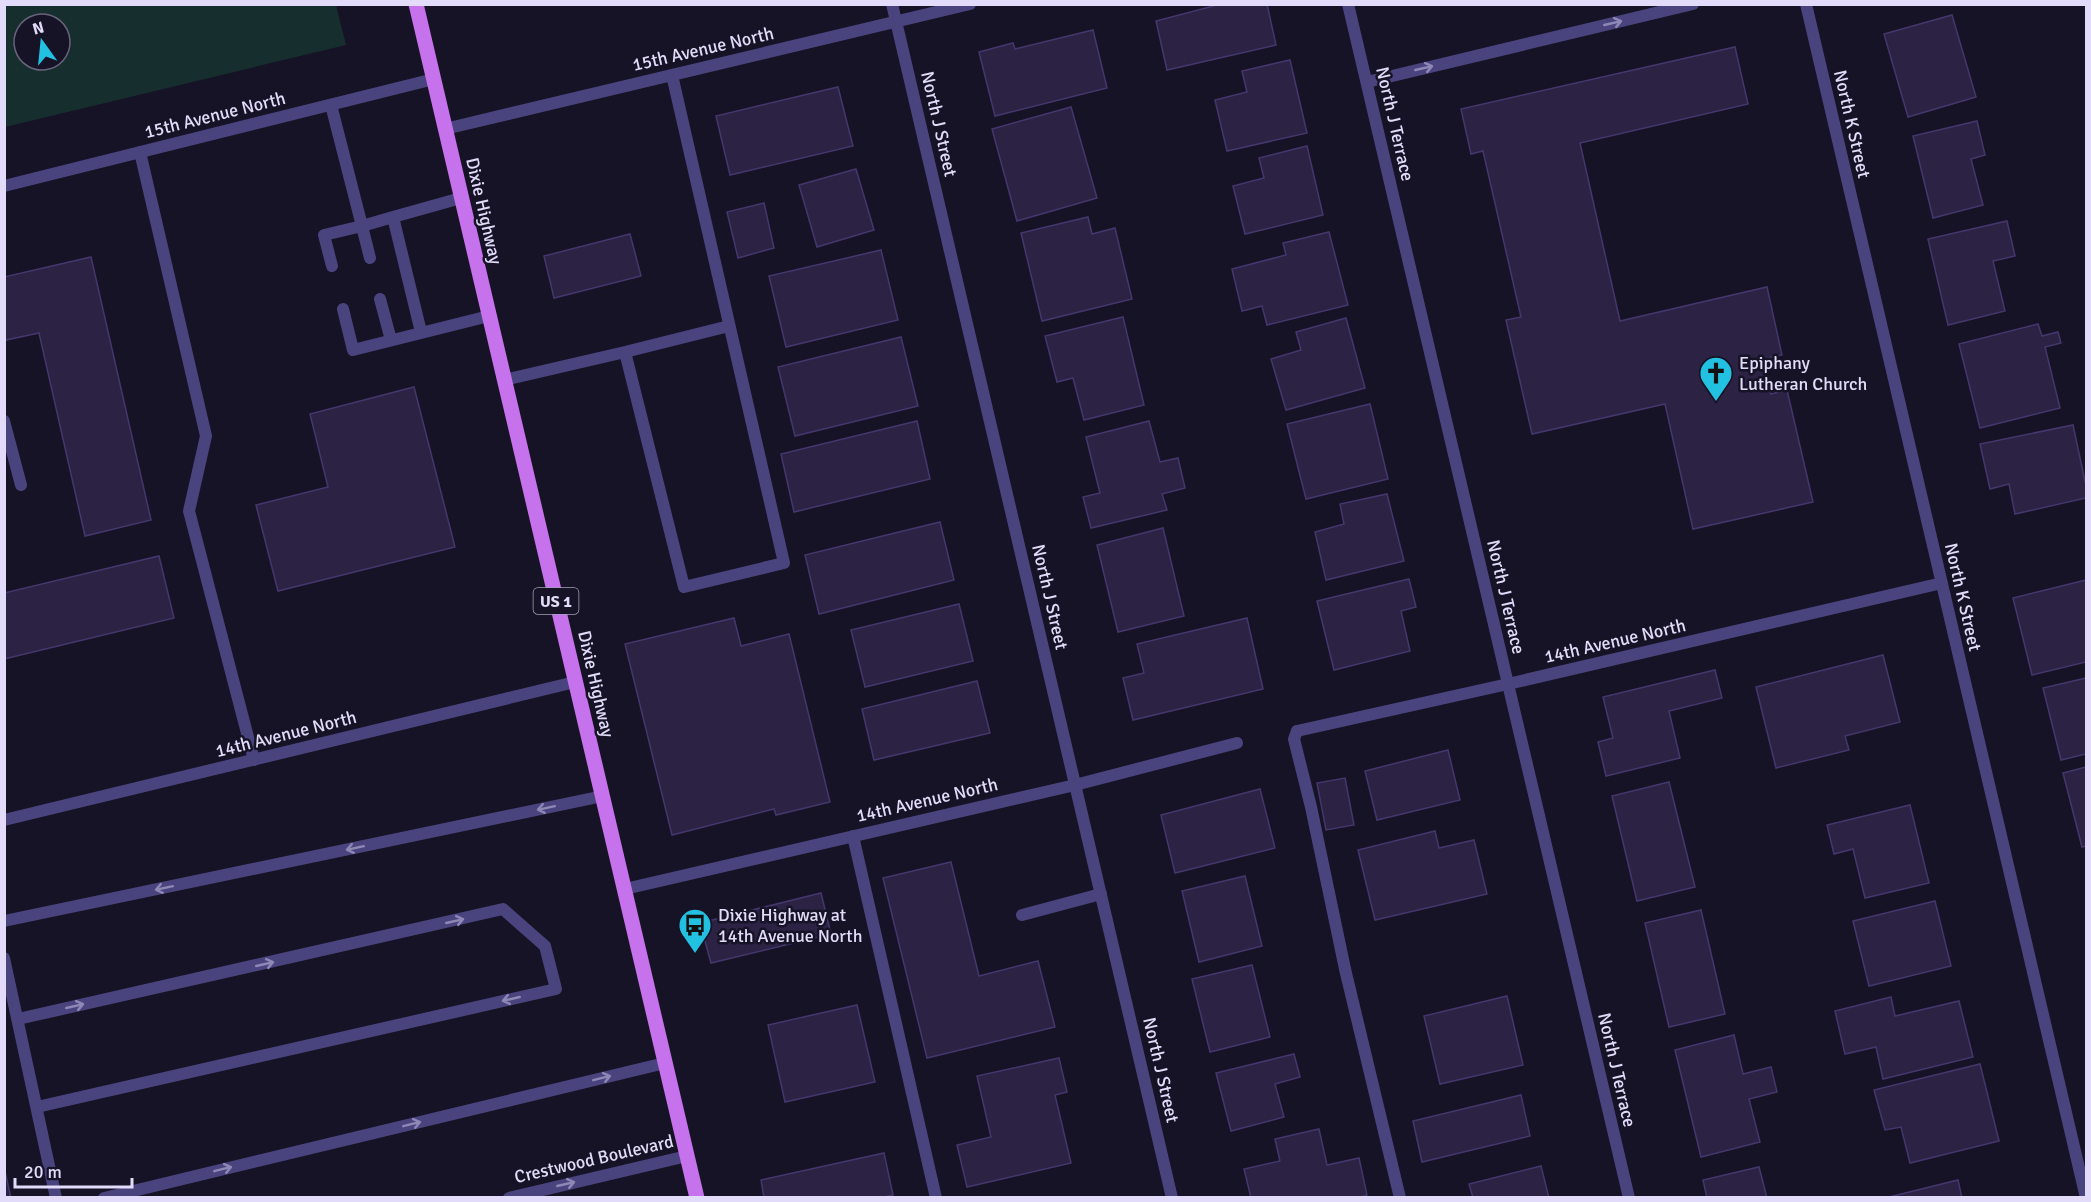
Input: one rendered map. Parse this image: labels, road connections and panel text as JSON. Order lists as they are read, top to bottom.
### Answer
{
  "streets": {
    "main road": ["Dixie Highway", "US 1"],
    "street": [
      "15th Avenue North",
      "North J Street",
      "North J Terrace",
      "North K Street",
      "14th Avenue North",
      "Crestwood Boulevard"
    ]
  },
  "crossings": [
    ["15th Avenue North", "North J Street"],
    ["15th Avenue North", "Dixie Highway"],
    ["North J Street", "14th Avenue North"],
    ["North J Terrace", "14th Avenue North"],
    ["North K Street", "14th Avenue North"],
    ["Dixie Highway", "14th Avenue North"],
    ["Dixie Highway", "Crestwood Boulevard"]
  ],
  "places": {
    "church": ["Epiphany Lutheran Church"],
    "bus stop": ["Dixie Highway at 14th Avenue North"]
  },
  "scale_bar": "20 m",
  "north": "top"
}
